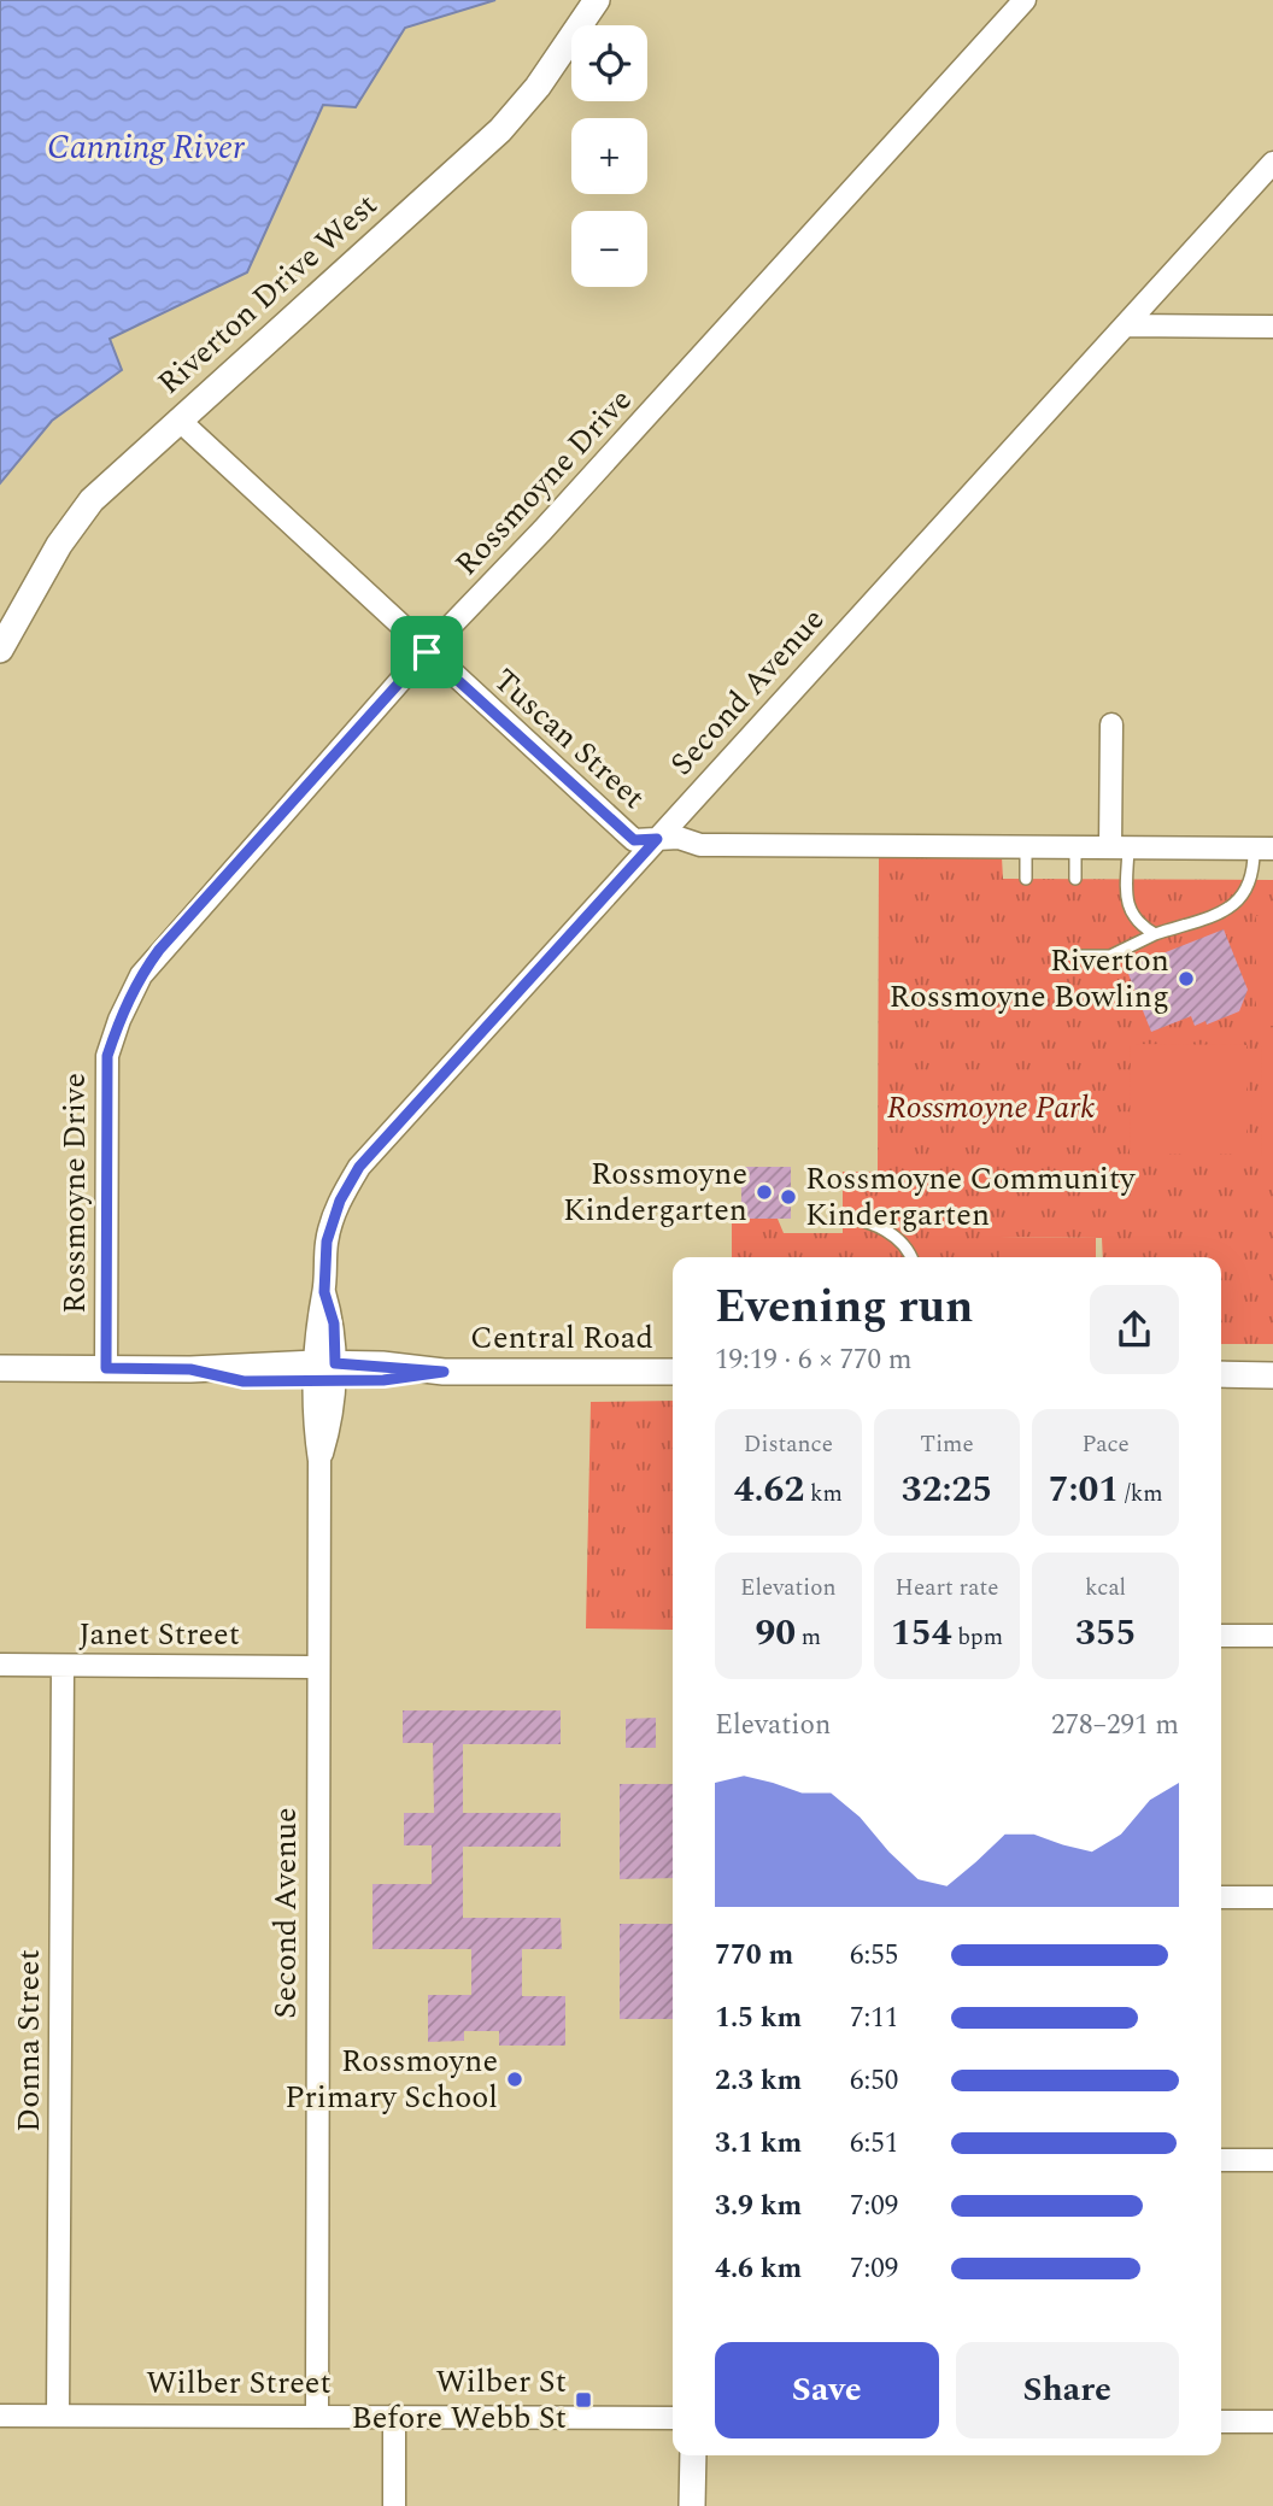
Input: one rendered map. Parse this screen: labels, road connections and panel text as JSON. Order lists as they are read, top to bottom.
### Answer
{
  "streets": {
    "street": [
      "Riverton Drive West",
      "Rossmoyne Drive",
      "Second Avenue",
      "Tuscan Street",
      "Central Road",
      "Janet Street",
      "Donna Street",
      "Wilber Street"
    ]
  },
  "crossings": [
    ["Riverton Drive West", "Tuscan Street"],
    ["Rossmoyne Drive", "Tuscan Street"],
    ["Rossmoyne Drive", "Central Road"],
    ["Second Avenue", "Tuscan Street"],
    ["Second Avenue", "Central Road"],
    ["Second Avenue", "Janet Street"],
    ["Second Avenue", "Wilber Street"],
    ["Janet Street", "Donna Street"],
    ["Donna Street", "Wilber Street"]
  ],
  "water": ["Canning River"],
  "parks": ["Rossmoyne Park"],
  "places": {
    "other": [
      "Riverton Rossmoyne Bowling",
      "Rossmoyne Kindergarten",
      "Rossmoyne Community Kindergarten",
      "Rossmoyne Primary School"
    ],
    "transit": ["Wilber St Before Webb St"]
  },
  "page": {
    "map_buttons": ["+", "−"],
    "heading": ["Evening run", "19:19 · 6 × 770 m"],
    "stats": [
      ["Distance", "4.62 km"],
      ["Time", "32:25"],
      ["Pace", "7:01 /km"],
      ["Elevation", "90 m"],
      ["Heart rate", "154 bpm"],
      ["kcal", "355"]
    ],
    "chart": ["Elevation", "278–291 m"],
    "list": [
      {
        "name": "770 m",
        "note": "6:55"
      },
      {
        "name": "1.5 km",
        "note": "7:11"
      },
      {
        "name": "2.3 km",
        "note": "6:50"
      },
      {
        "name": "3.1 km",
        "note": "6:51"
      },
      {
        "name": "3.9 km",
        "note": "7:09"
      },
      {
        "name": "4.6 km",
        "note": "7:09"
      }
    ],
    "buttons": ["Save", "Share"]
  }
}
